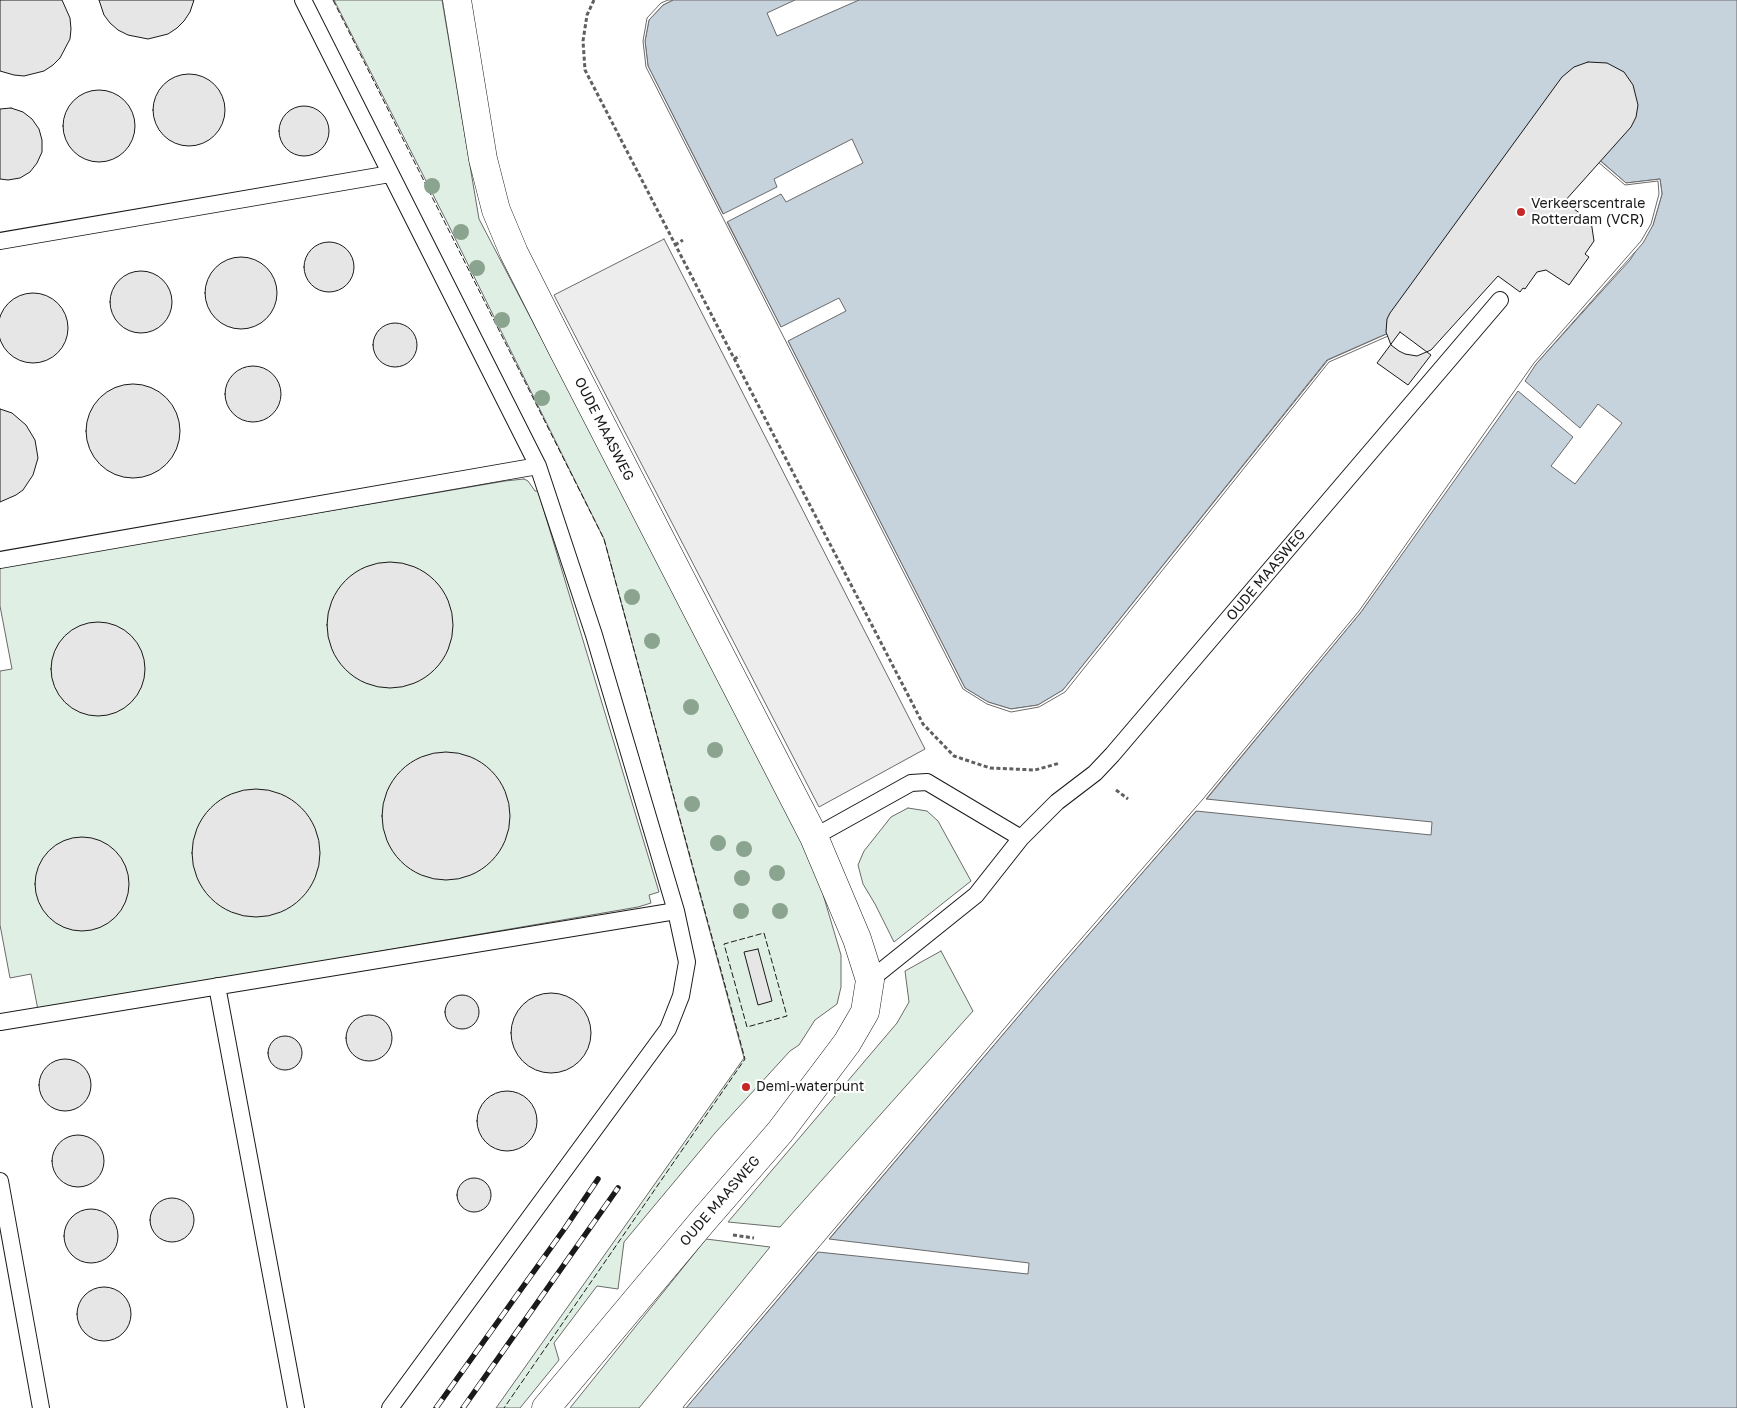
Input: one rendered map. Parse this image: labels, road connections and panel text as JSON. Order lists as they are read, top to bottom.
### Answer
{
  "streets": {
    "street": ["OUDE MAASWEG"]
  },
  "places": ["Verkeerscentrale Rotterdam (VCR)", "Demi-waterpunt"]
}
